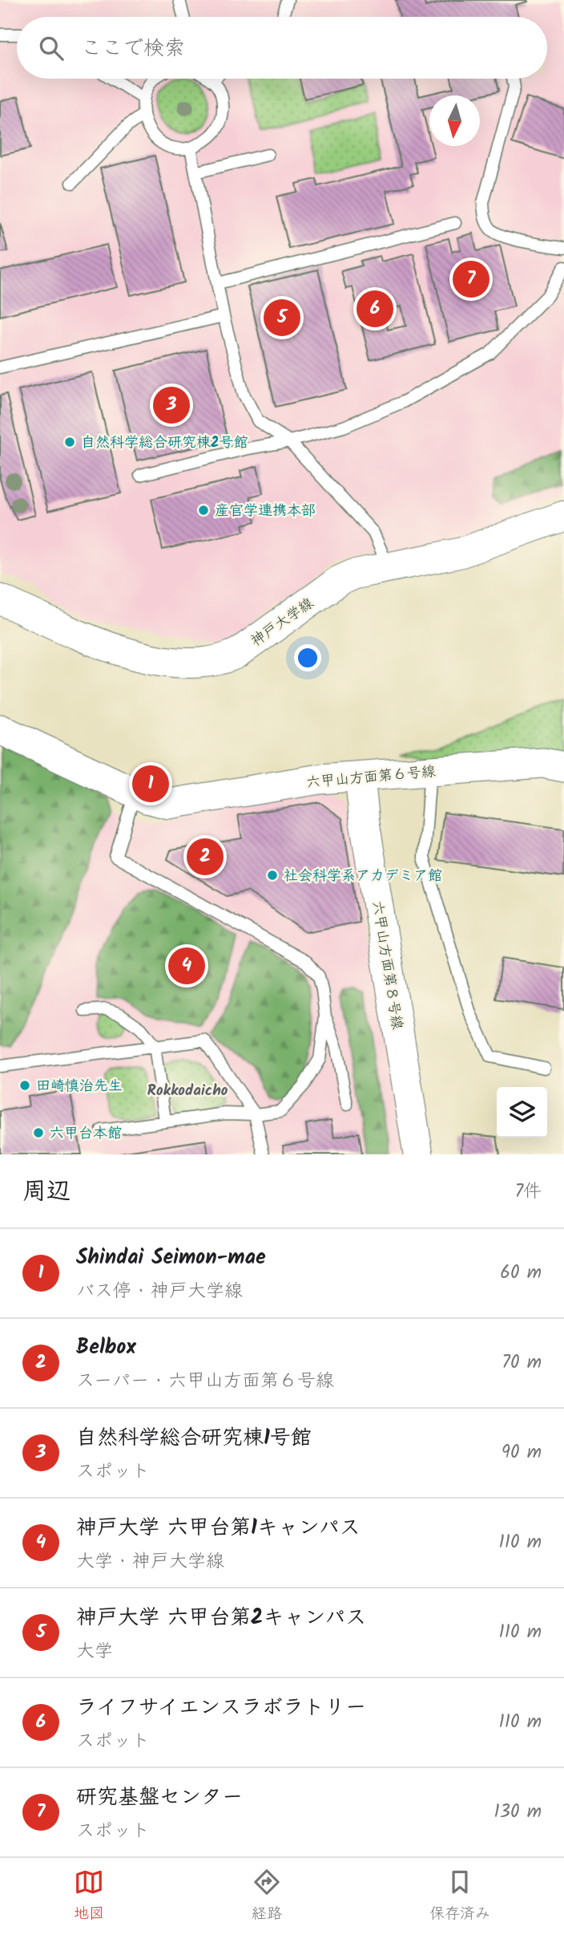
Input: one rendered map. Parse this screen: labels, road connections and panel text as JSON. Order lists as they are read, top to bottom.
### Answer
{
  "streets": {
    "street": ["神戸大学線", "六甲山方面第６号線", "六甲山方面第８号線"]
  },
  "crossings": [
    ["六甲山方面第６号線", "六甲山方面第８号線"]
  ],
  "districts": ["Rokkodaicho"],
  "places": [
    "自然科学総合研究棟2号館",
    "産官学連携本部",
    "社会科学系アカデミア館",
    "田崎慎治先生",
    "六甲台本館"
  ],
  "north": "bottom",
  "page": {
    "search": "ここで検索",
    "pins": [
      "7",
      "6",
      "5",
      "3",
      "1",
      "2",
      "4"
    ],
    "heading": ["周辺", "7件"],
    "list": [
      {
        "mark": "1",
        "name": "Shindai Seimon-mae",
        "note": "バス停 · 神戸大学線",
        "value": "60 m"
      },
      {
        "mark": "2",
        "name": "Belbox",
        "note": "スーパー · 六甲山方面第６号線",
        "value": "70 m"
      },
      {
        "mark": "3",
        "name": "自然科学総合研究棟1号館",
        "note": "スポット",
        "value": "90 m"
      },
      {
        "mark": "4",
        "name": "神戸大学 六甲台第1キャンパス",
        "note": "大学 · 神戸大学線",
        "value": "110 m"
      },
      {
        "mark": "5",
        "name": "神戸大学 六甲台第2キャンパス",
        "note": "大学",
        "value": "110 m"
      },
      {
        "mark": "6",
        "name": "ライフサイエンスラボラトリー",
        "note": "スポット",
        "value": "110 m"
      },
      {
        "mark": "7",
        "name": "研究基盤センター",
        "note": "スポット",
        "value": "130 m"
      }
    ],
    "nav": ["地図", "経路", "保存済み"]
  }
}
